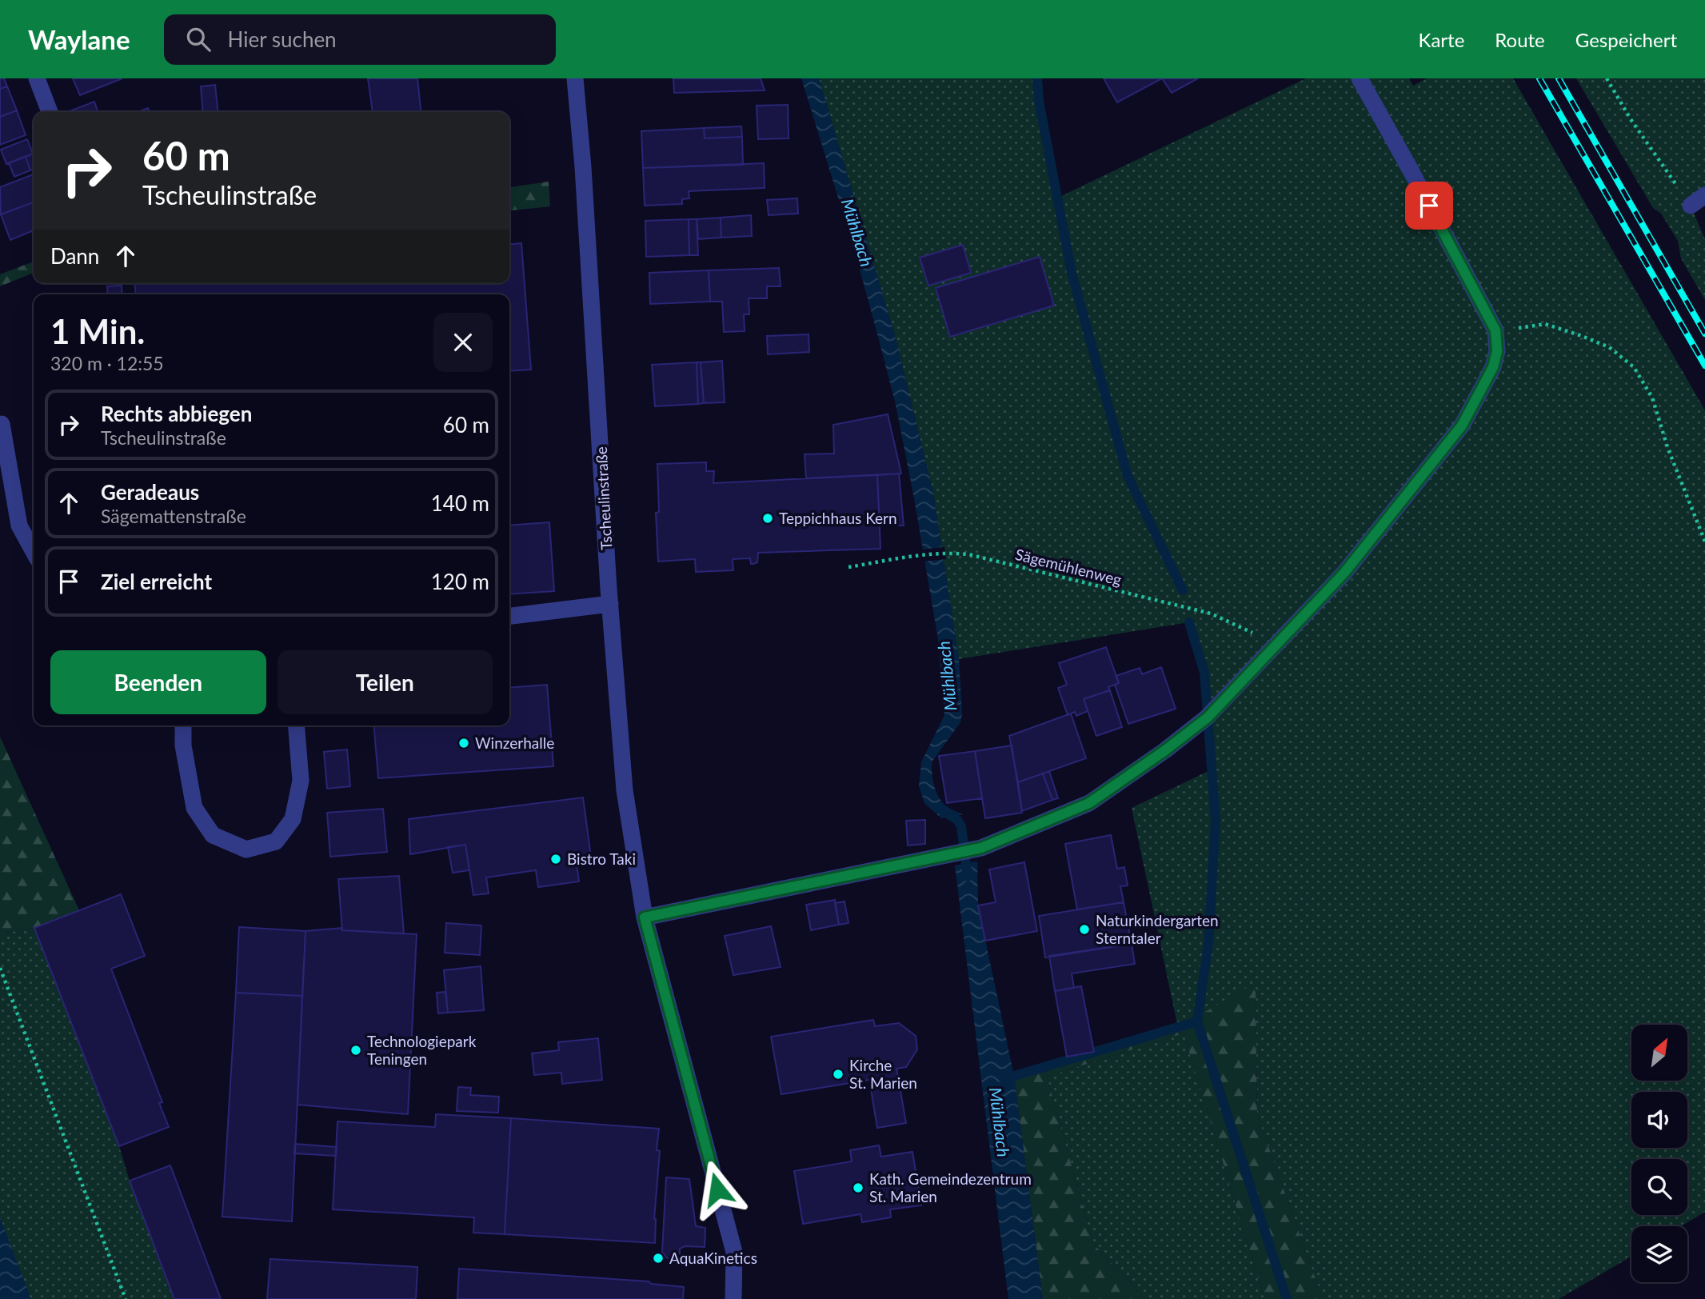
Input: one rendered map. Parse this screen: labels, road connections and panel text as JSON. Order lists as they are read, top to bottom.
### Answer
{
  "streets": {
    "street": ["Tscheulinstraße"],
    "path": ["Sägemühlenweg"]
  },
  "water": ["Mühlbach"],
  "places": [
    "Teppichhaus Kern",
    "Winzerhalle",
    "Bistro Taki",
    "Naturkindergarten Sterntaler",
    "Technologiepark Teningen",
    "Kirche St. Marien",
    "Kath. Gemeindezentrum St. Marien",
    "AquaKinetics"
  ],
  "north": "top right",
  "page": {
    "header": "Waylane",
    "search": "Hier suchen",
    "nav": ["Karte", "Route", "Gespeichert"],
    "turn": ["60 m", "Tscheulinstraße"],
    "then": "Dann",
    "heading": ["1 Min.", "320 m · 12:55"],
    "list": [
      {
        "name": "Rechts abbiegen",
        "note": "Tscheulinstraße",
        "value": "60 m"
      },
      {
        "name": "Geradeaus",
        "note": "Sägemattenstraße",
        "value": "140 m"
      },
      {
        "name": "Ziel erreicht",
        "value": "120 m"
      }
    ],
    "buttons": ["Beenden", "Teilen"]
  }
}
